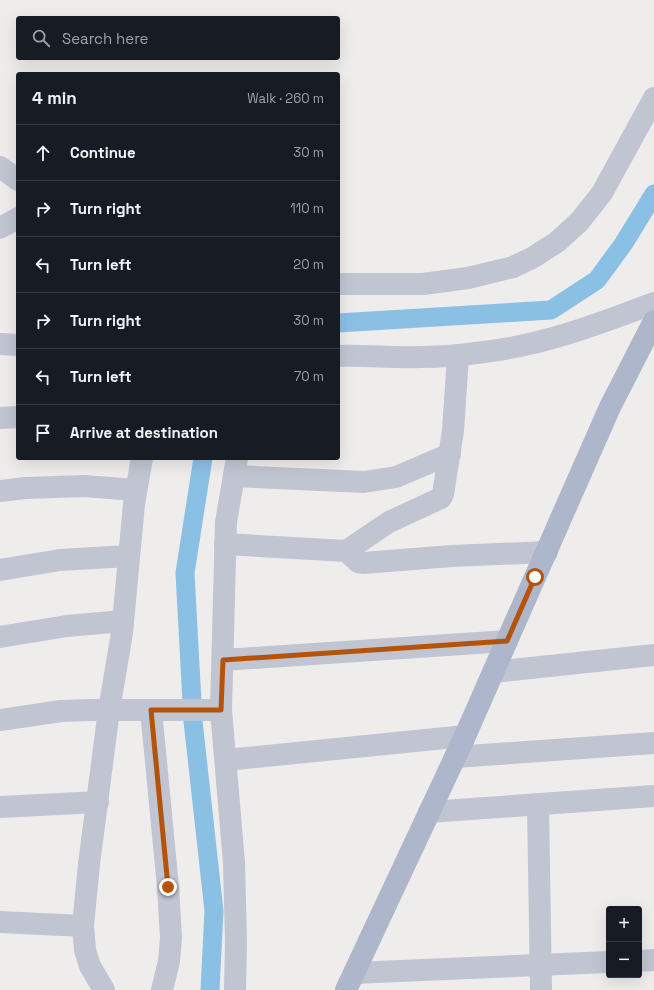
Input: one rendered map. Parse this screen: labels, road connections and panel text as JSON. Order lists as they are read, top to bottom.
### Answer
{
  "page": {
    "search": "Search here",
    "heading": ["4 min", "Walk · 260 m"],
    "list": [
      ["Continue", "30 m"],
      ["Turn right", "110 m"],
      ["Turn left", "20 m"],
      ["Turn right", "30 m"],
      ["Turn left", "70 m"],
      "Arrive at destination"
    ],
    "map_buttons": ["+", "−"]
  }
}
